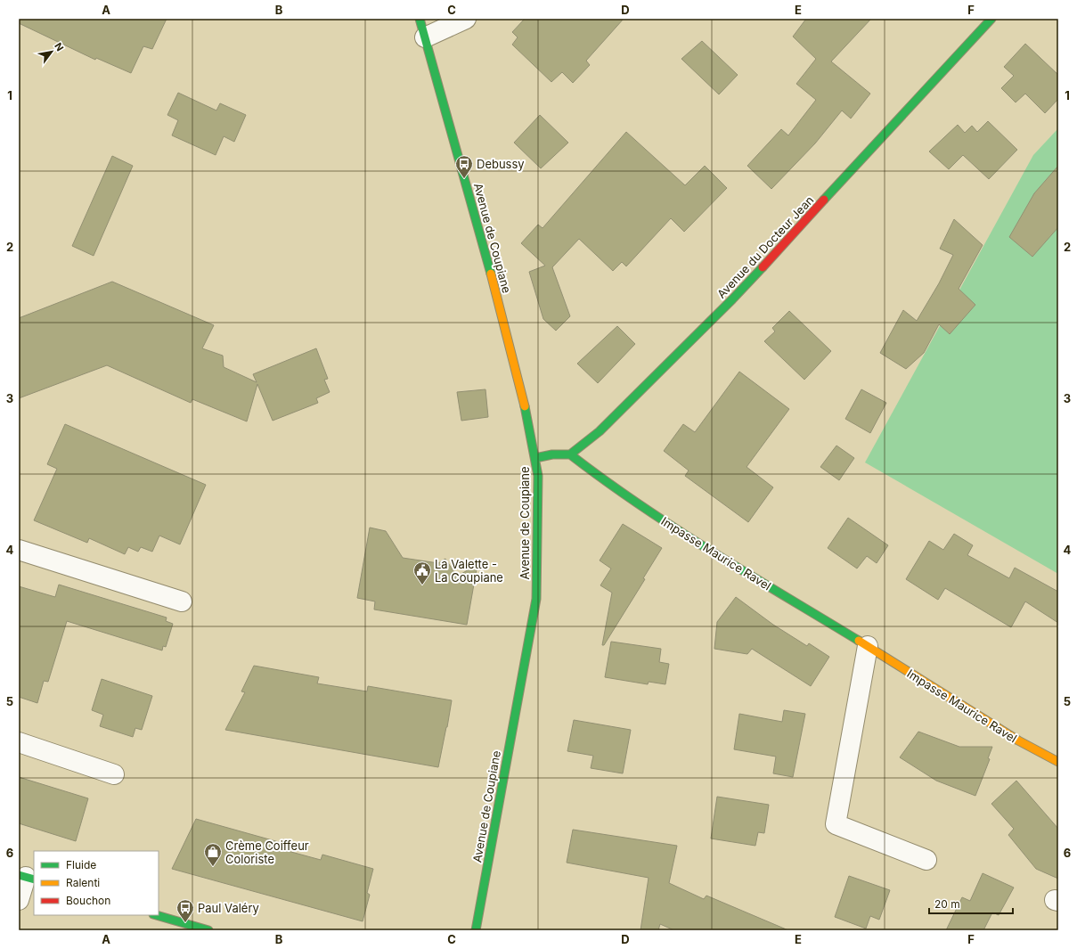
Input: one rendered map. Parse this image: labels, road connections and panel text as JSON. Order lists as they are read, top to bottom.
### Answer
{
  "streets": {
    "street": ["Avenue de Coupiane", "Avenue du Docteur Jean", "Impasse Maurice Ravel"]
  },
  "crossings": [
    ["Avenue du Docteur Jean", "Impasse Maurice Ravel"]
  ],
  "places": {
    "bus stop": ["Debussy", "Paul Valéry"],
    "public building": ["La Valette - La Coupiane"],
    "shop": ["Crème Coiffeur Coloriste"]
  },
  "legend": ["Fluide", "Ralenti", "Bouchon"],
  "scale_bar": "20 m",
  "north": "top right",
  "grid": {
    "columns": [
      "A",
      "B",
      "C",
      "D",
      "E",
      "F"
    ],
    "rows": [
      "1",
      "2",
      "3",
      "4",
      "5",
      "6"
    ]
  }
}
